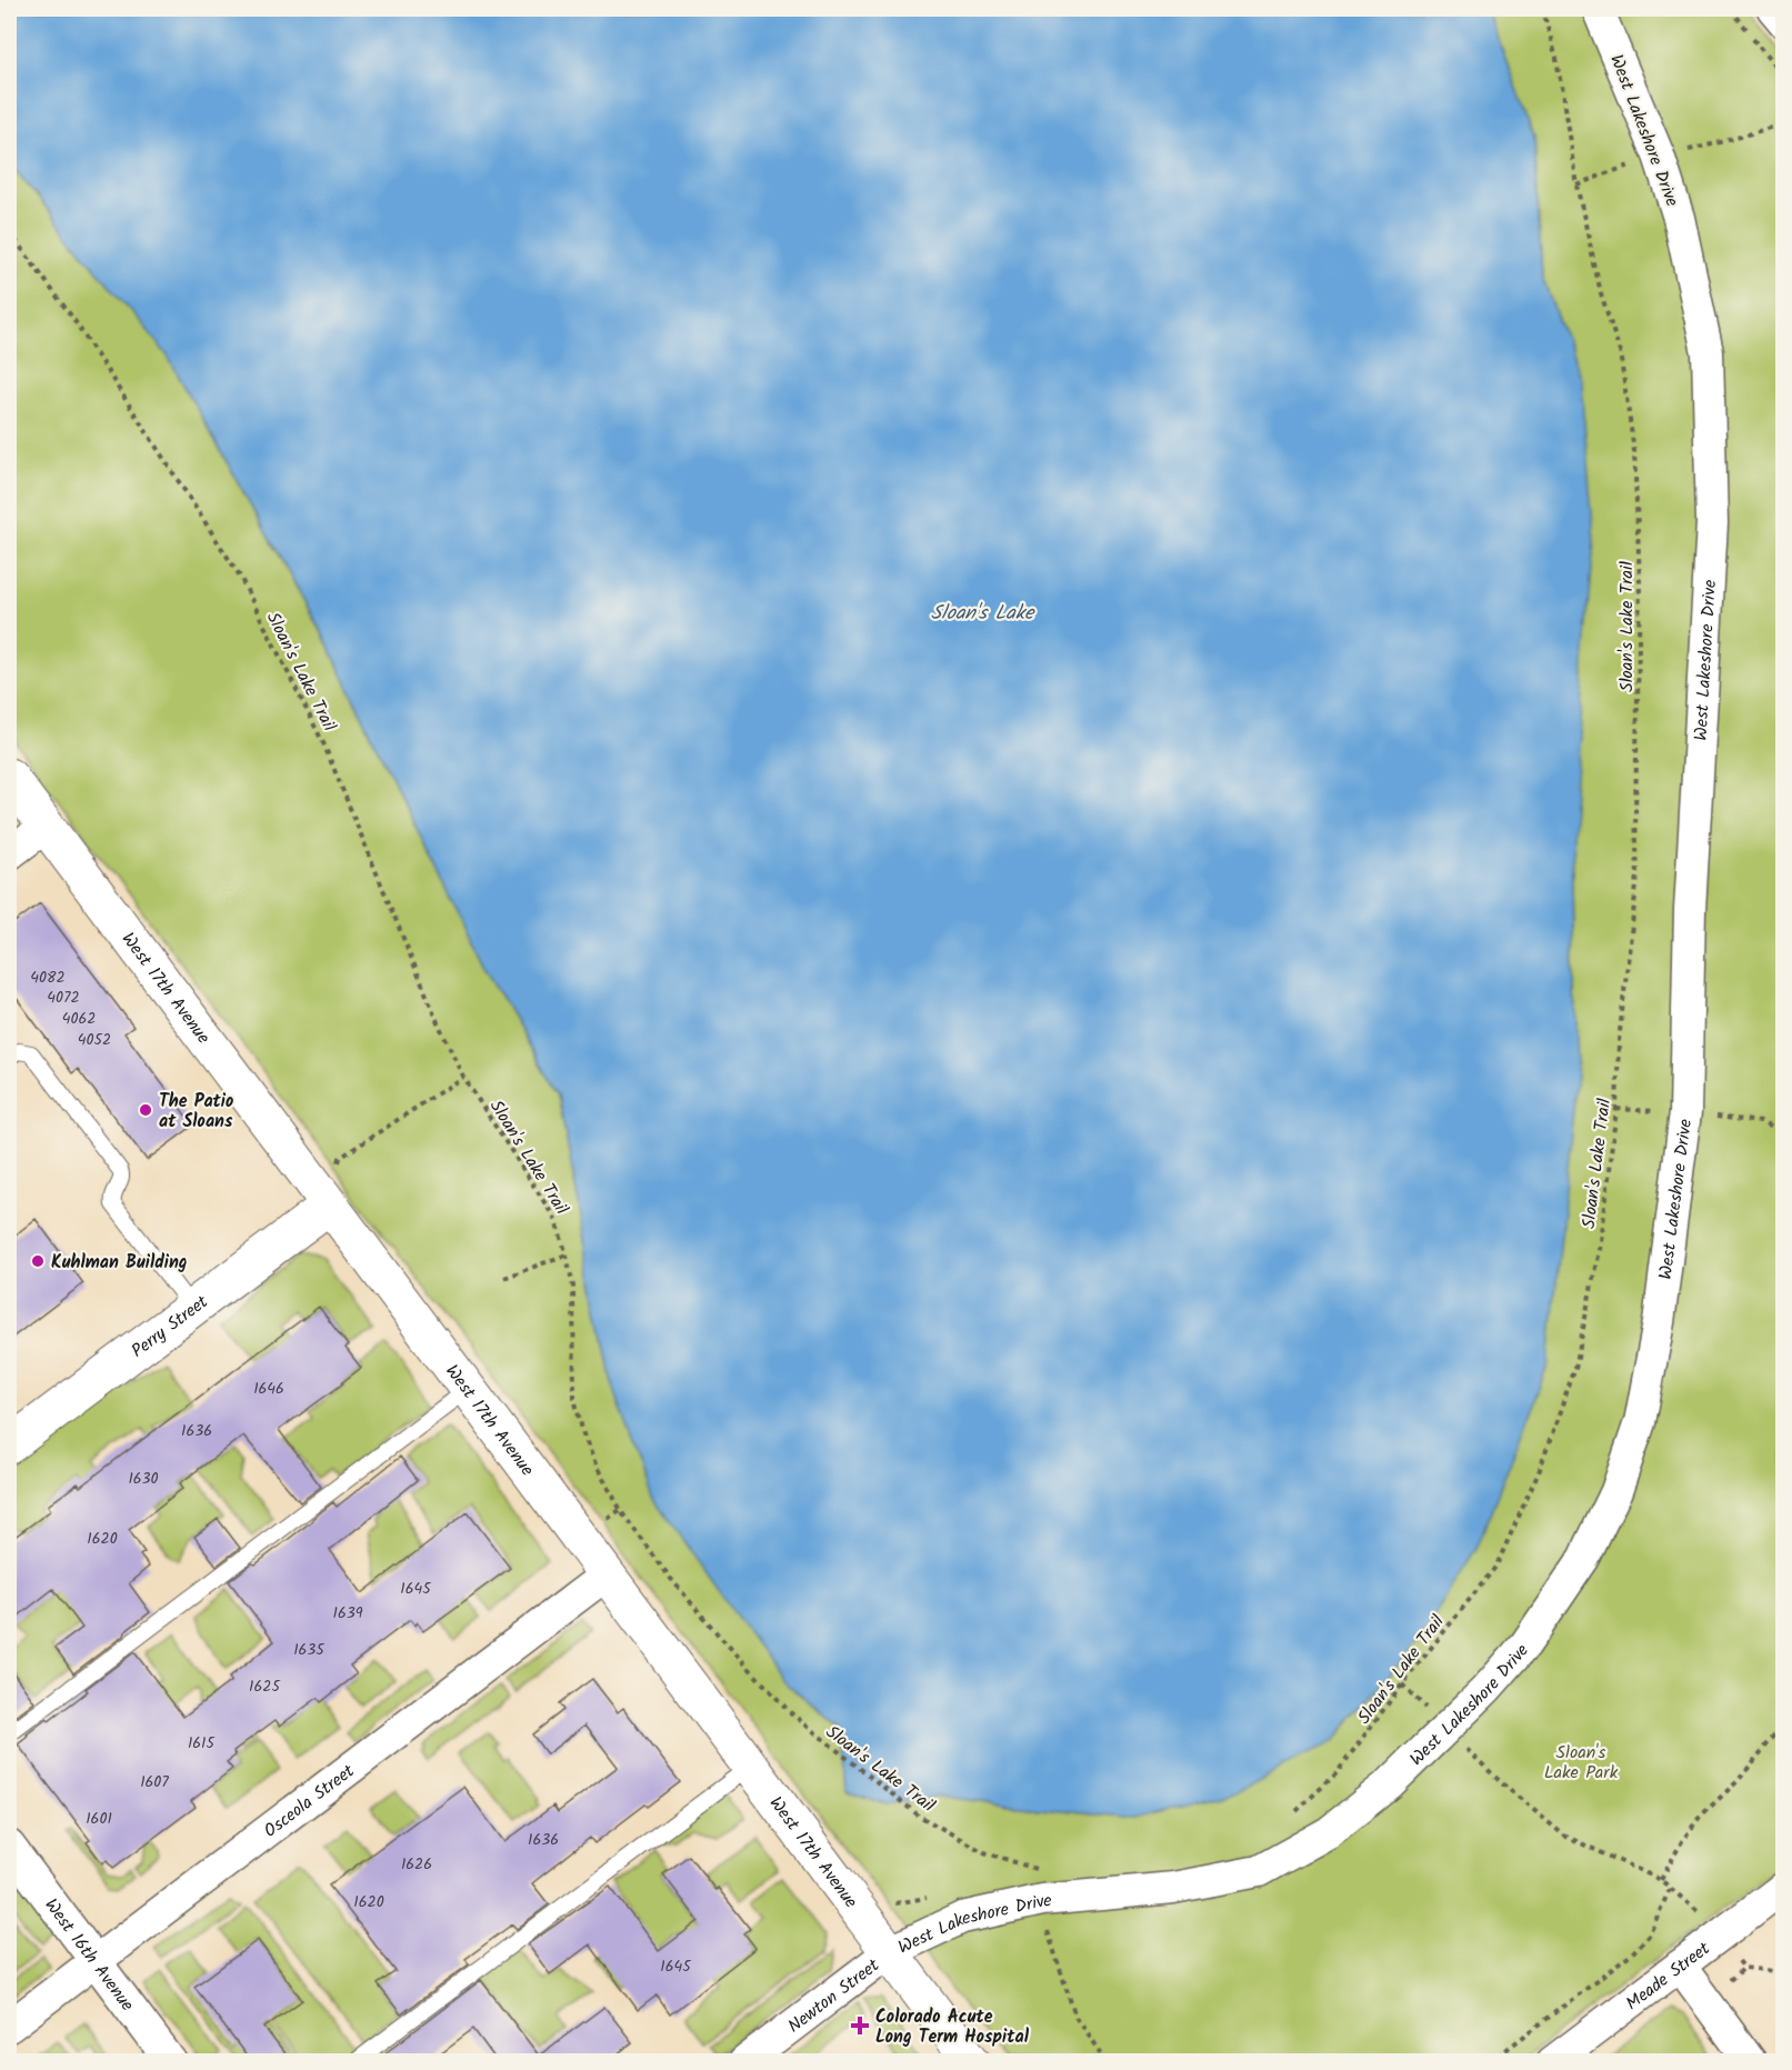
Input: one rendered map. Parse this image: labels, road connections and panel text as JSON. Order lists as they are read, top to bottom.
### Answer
{
  "streets": {
    "street": [
      "West Lakeshore Drive",
      "West 17th Avenue",
      "Perry Street",
      "Osceola Street",
      "West 16th Avenue",
      "Meade Street",
      "Newton Street"
    ],
    "path": ["Sloan's Lake Trail"]
  },
  "crossings": [
    ["West Lakeshore Drive", "Sloan's Lake Trail"],
    ["West Lakeshore Drive", "West 17th Avenue"],
    ["West Lakeshore Drive", "Newton Street"],
    ["West 17th Avenue", "Perry Street"],
    ["West 17th Avenue", "Osceola Street"],
    ["West 17th Avenue", "Newton Street"],
    ["Osceola Street", "West 16th Avenue"]
  ],
  "water": ["Sloan's Lake"],
  "parks": ["Sloan's Lake Park"],
  "places": {
    "other": ["The Patio at Sloans", "Kuhlman Building"],
    "health": ["Colorado Acute Long Term Hospital"]
  },
  "house_numbers": [
    "4082",
    "4072",
    "4062",
    "4052",
    "1646",
    "1636",
    "1630",
    "1620",
    "1645",
    "1639",
    "1635",
    "1625",
    "1615",
    "1607",
    "1601",
    "1636",
    "1626",
    "1620",
    "1645"
  ]
}
